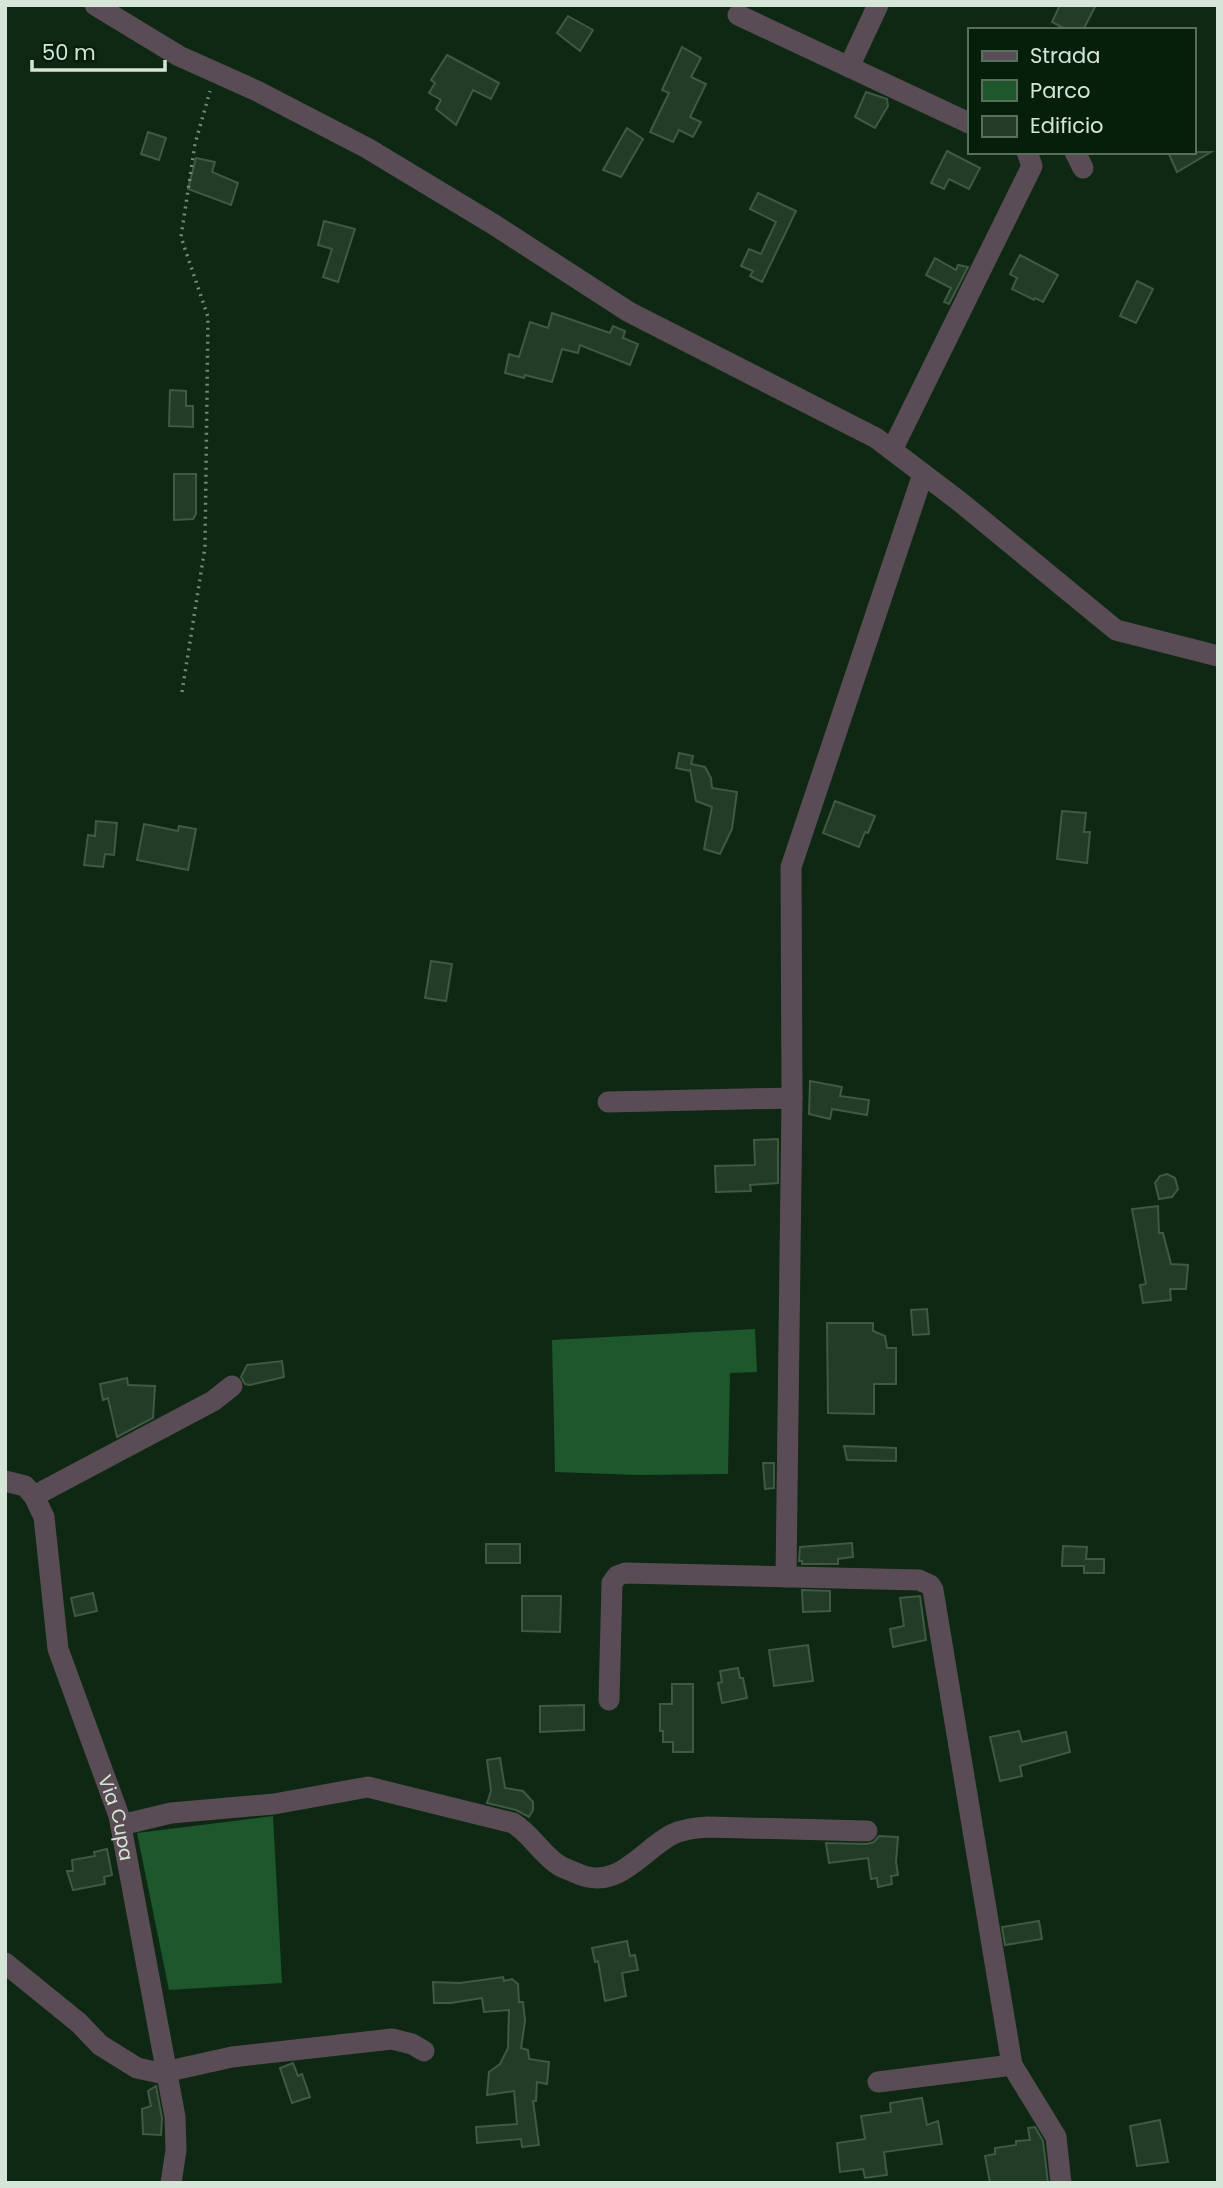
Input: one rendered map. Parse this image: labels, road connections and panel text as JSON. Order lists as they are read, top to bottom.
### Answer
{
  "streets": {
    "street": ["Via Cupa"]
  },
  "legend": ["Strada", "Parco", "Edificio"],
  "scale_bar": "50 m"
}
